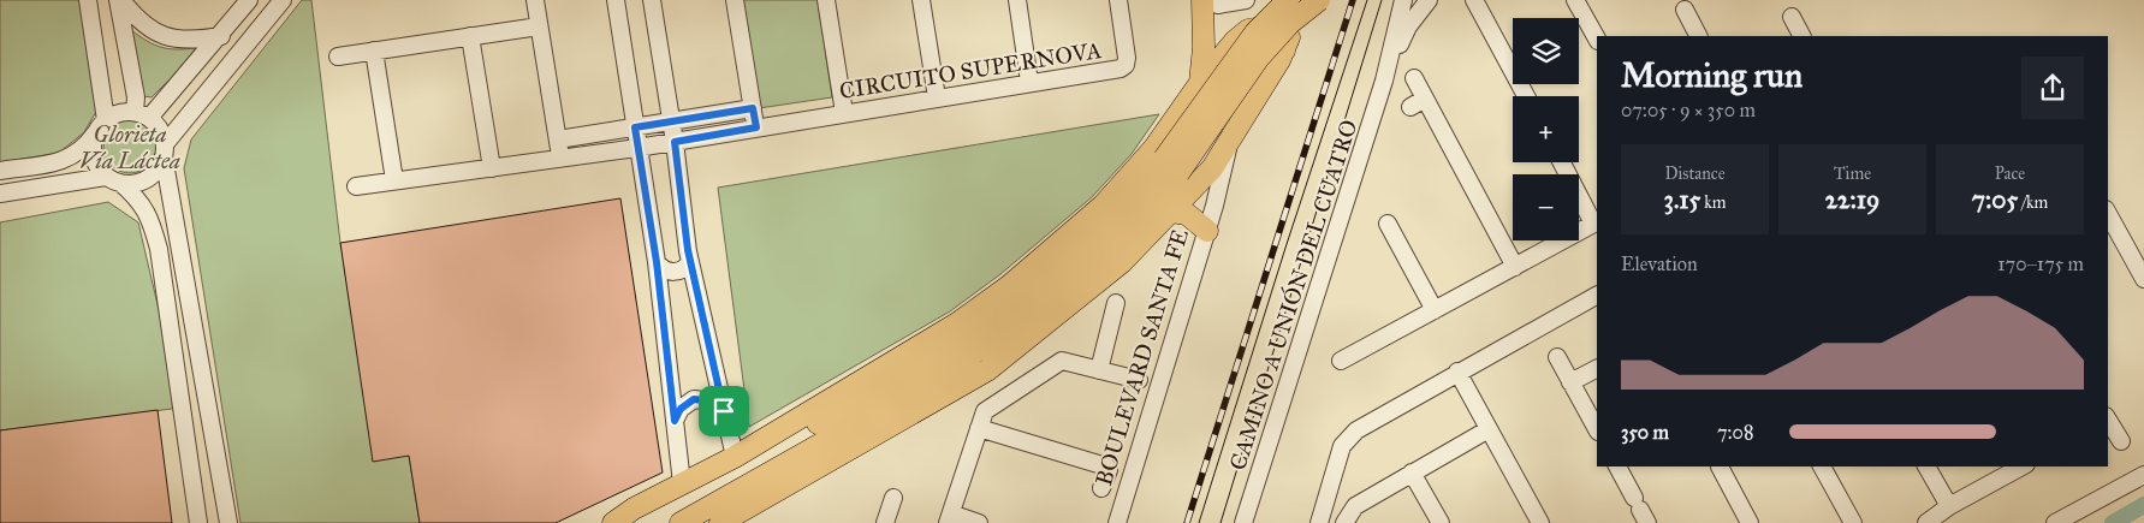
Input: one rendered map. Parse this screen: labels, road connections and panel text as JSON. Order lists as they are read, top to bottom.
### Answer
{
  "streets": {
    "main road": ["BOULEVARD SANTA FE"],
    "street": ["CIRCUITO SUPERNOVA", "CAMINO A UNIÓN DEL CUATRO"]
  },
  "parks": ["Glorieta Vía Láctea"],
  "page": {
    "map_buttons": ["+", "−"],
    "heading": ["Morning run", "07:05 · 9 × 350 m"],
    "stats": [
      ["Distance", "3.15 km"],
      ["Time", "22:19"],
      ["Pace", "7:05 /km"]
    ],
    "chart": ["Elevation", "170–175 m"],
    "list": [
      {
        "name": "350 m",
        "note": "7:08"
      }
    ]
  }
}
